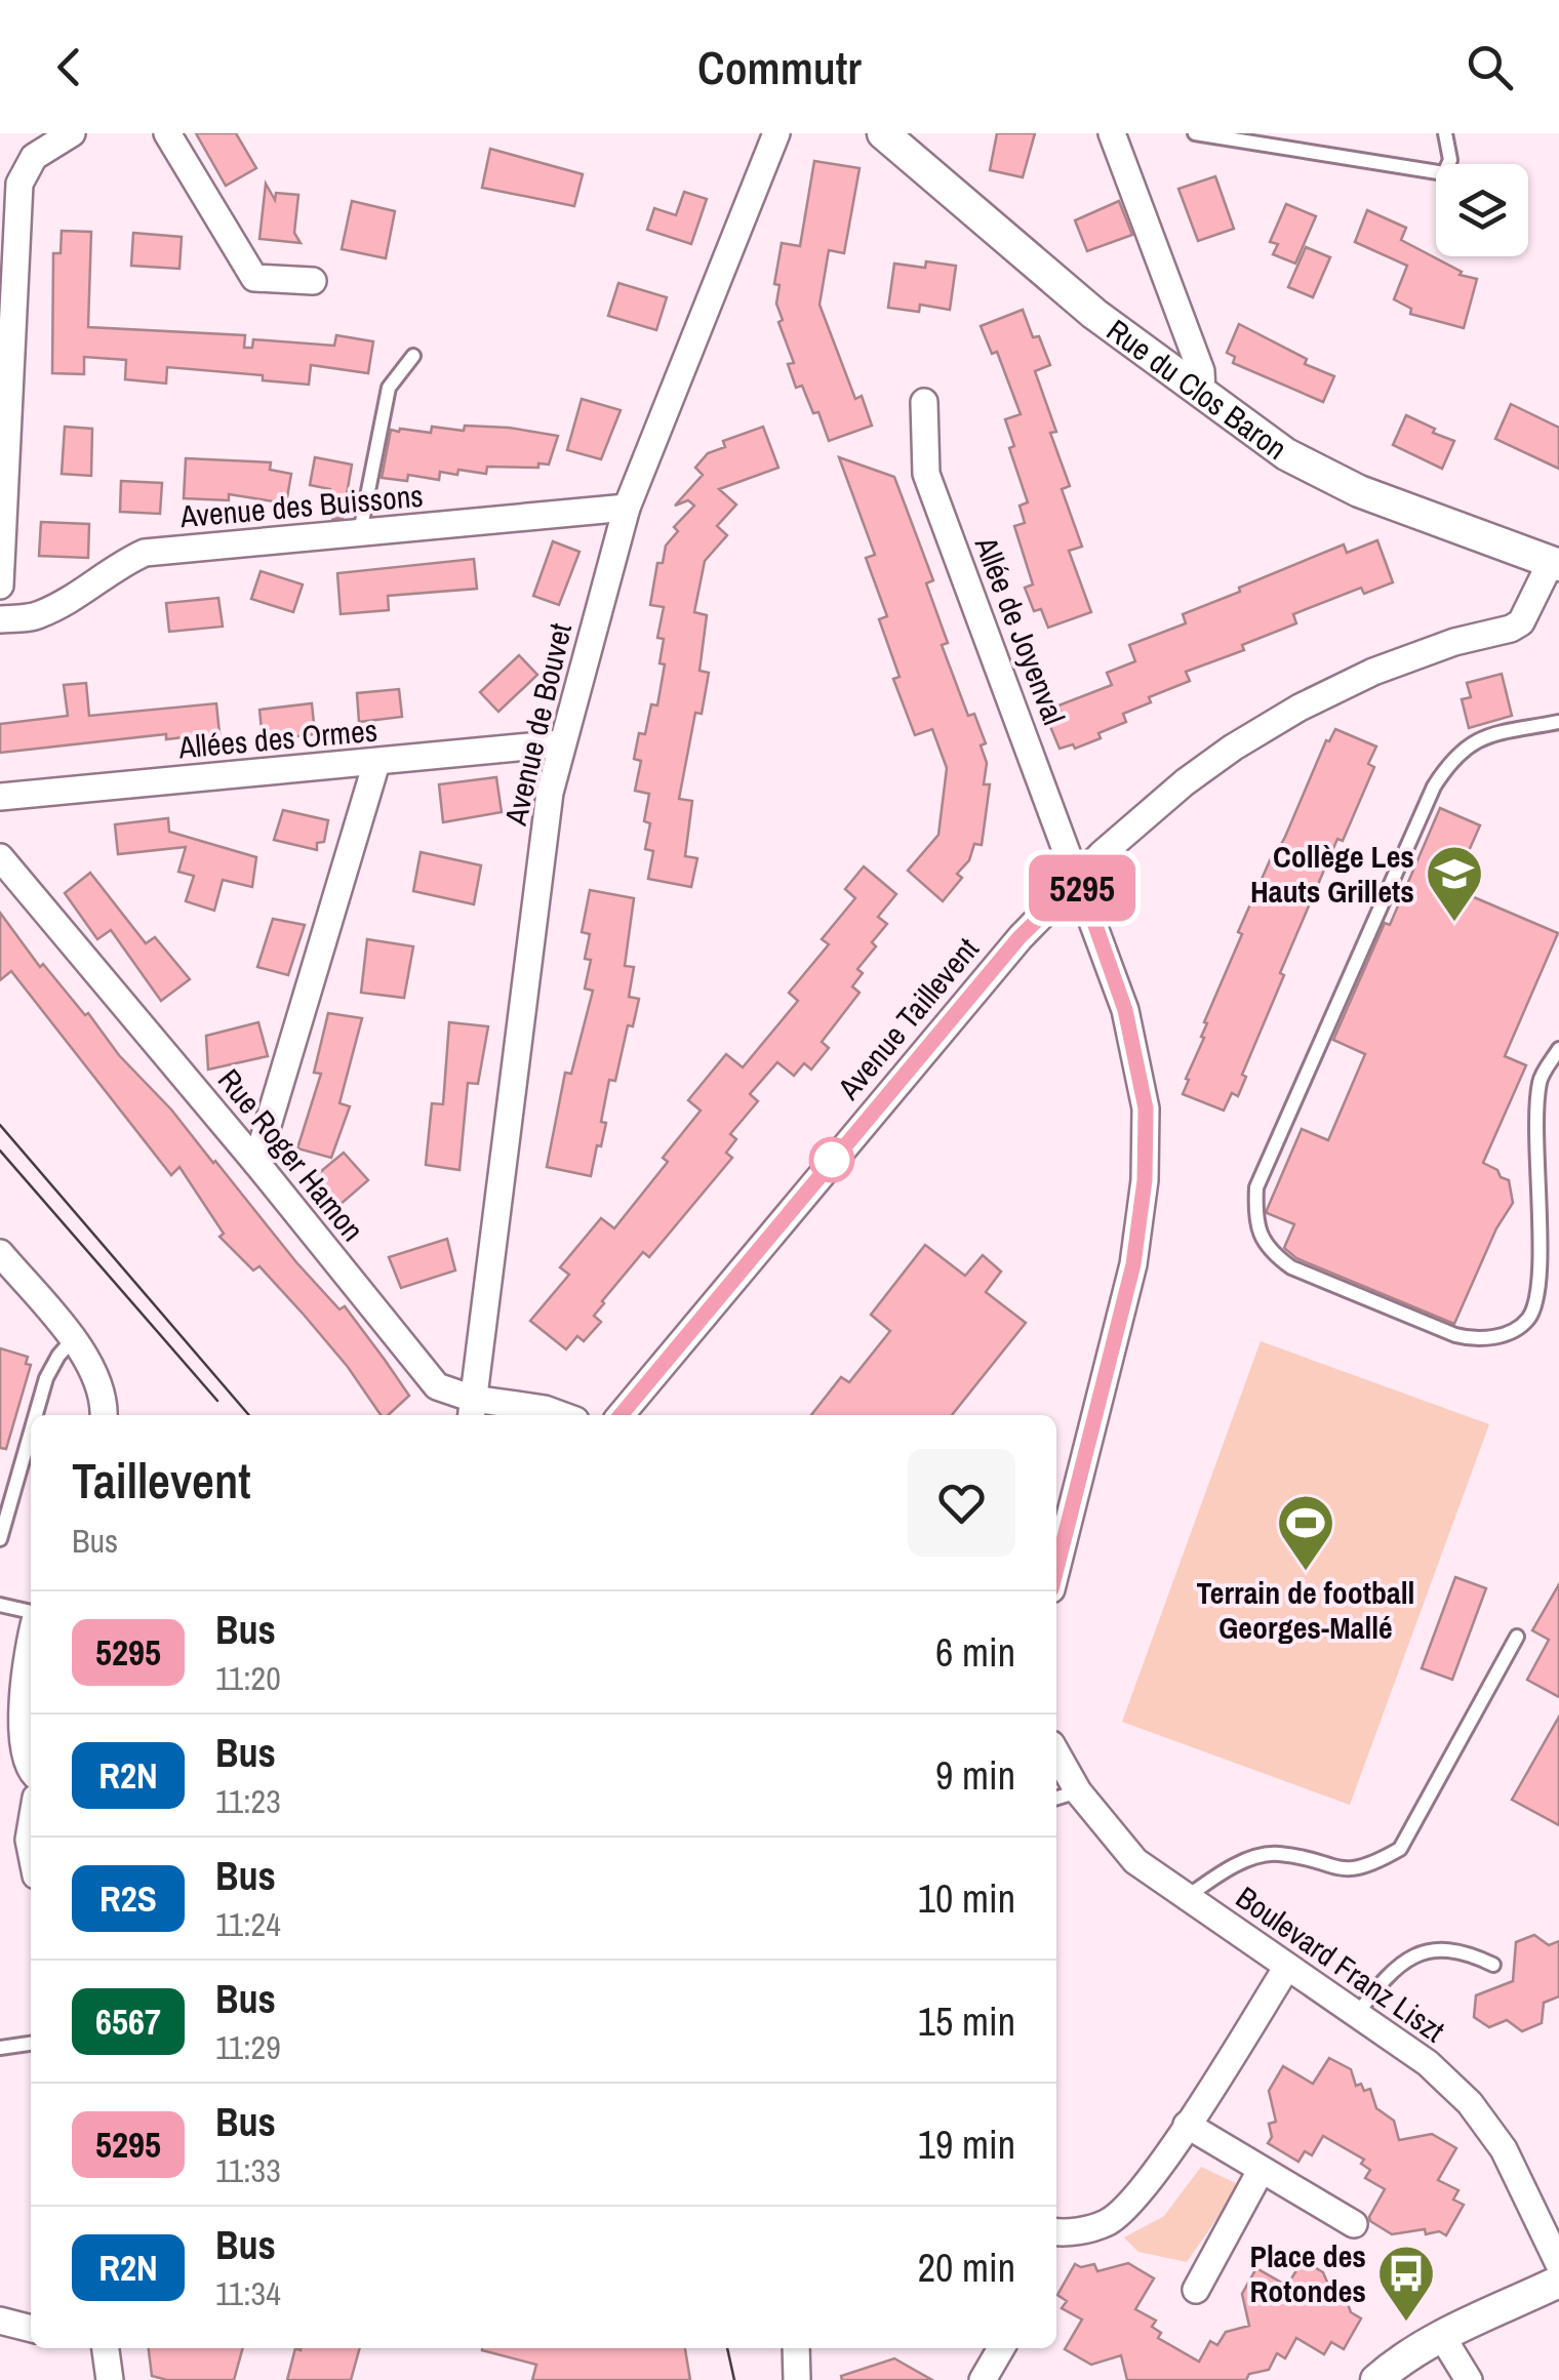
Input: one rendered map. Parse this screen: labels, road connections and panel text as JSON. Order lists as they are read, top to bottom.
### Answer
{
  "streets": {
    "street": [
      "Rue du Clos Baron",
      "Avenue des Buissons",
      "Allée de Joyenval",
      "Avenue de Bouvet",
      "Allées des Ormes",
      "Avenue Taillevent",
      "Rue Roger Hamon",
      "Boulevard Franz Liszt"
    ]
  },
  "crossings": [
    ["Rue du Clos Baron", "Avenue Taillevent"],
    ["Avenue des Buissons", "Avenue de Bouvet"],
    ["Allée de Joyenval", "Avenue Taillevent"],
    ["Avenue de Bouvet", "Allées des Ormes"],
    ["Avenue de Bouvet", "Rue Roger Hamon"]
  ],
  "places": {
    "school or university": ["Collège Les Hauts Grillets"],
    "sports": ["Terrain de football Georges-Mallé"],
    "bus stop": ["Place des Rotondes"]
  },
  "lines": ["bus line 5295"],
  "page": {
    "header": "Commutr",
    "on_map": "5295",
    "heading": ["Taillevent", "Bus"],
    "list": [
      {
        "mark": "5295",
        "name": "Bus",
        "note": "11:20",
        "value": "6 min"
      },
      {
        "mark": "R2N",
        "name": "Bus",
        "note": "11:23",
        "value": "9 min"
      },
      {
        "mark": "R2S",
        "name": "Bus",
        "note": "11:24",
        "value": "10 min"
      },
      {
        "mark": "6567",
        "name": "Bus",
        "note": "11:29",
        "value": "15 min"
      },
      {
        "mark": "5295",
        "name": "Bus",
        "note": "11:33",
        "value": "19 min"
      },
      {
        "mark": "R2N",
        "name": "Bus",
        "note": "11:34",
        "value": "20 min"
      }
    ]
  }
}
